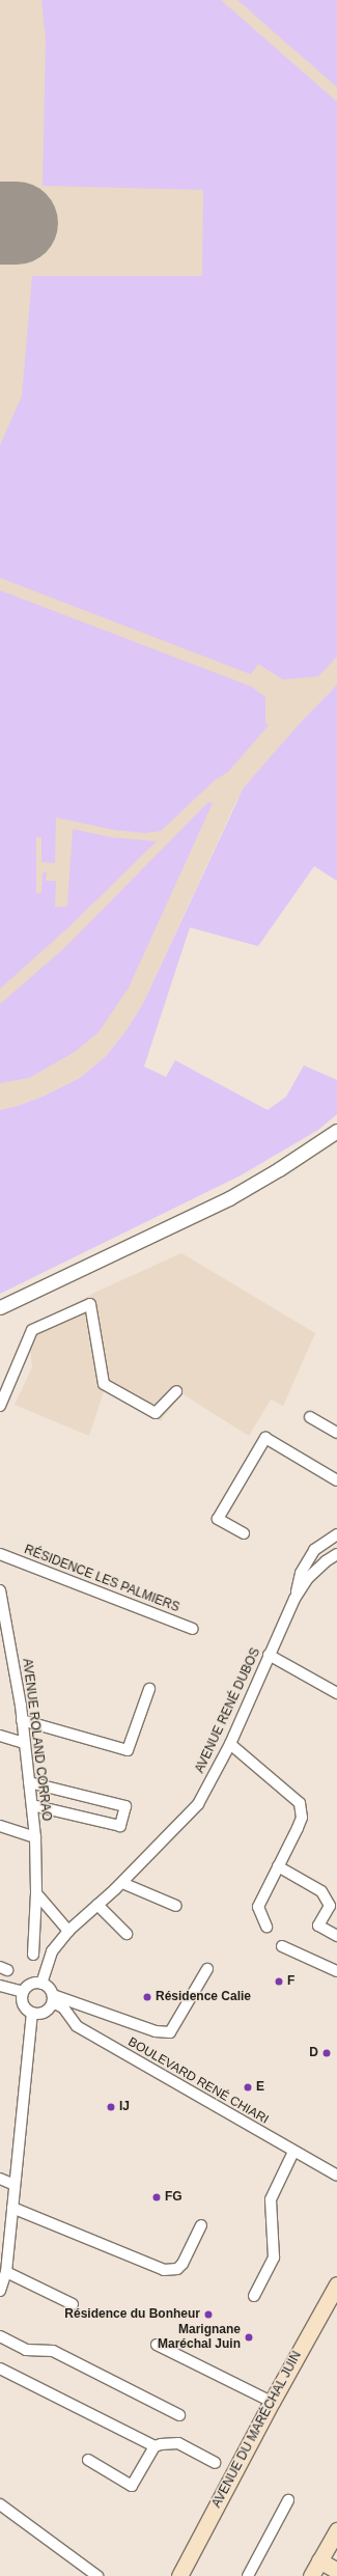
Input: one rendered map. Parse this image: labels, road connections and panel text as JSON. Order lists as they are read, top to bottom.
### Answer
{
  "streets": {
    "main road": ["AVENUE DU MARÉCHAL JUIN"],
    "street": [
      "RÉSIDENCE LES PALMIERS",
      "AVENUE RENÉ DUBOS",
      "AVENUE ROLAND CORRAO",
      "BOULEVARD RENÉ CHIARI"
    ]
  },
  "places": [
    "F",
    "Résidence Calie",
    "D",
    "E",
    "IJ",
    "FG",
    "Résidence du Bonheur",
    "Marignane Maréchal Juin"
  ]
}
